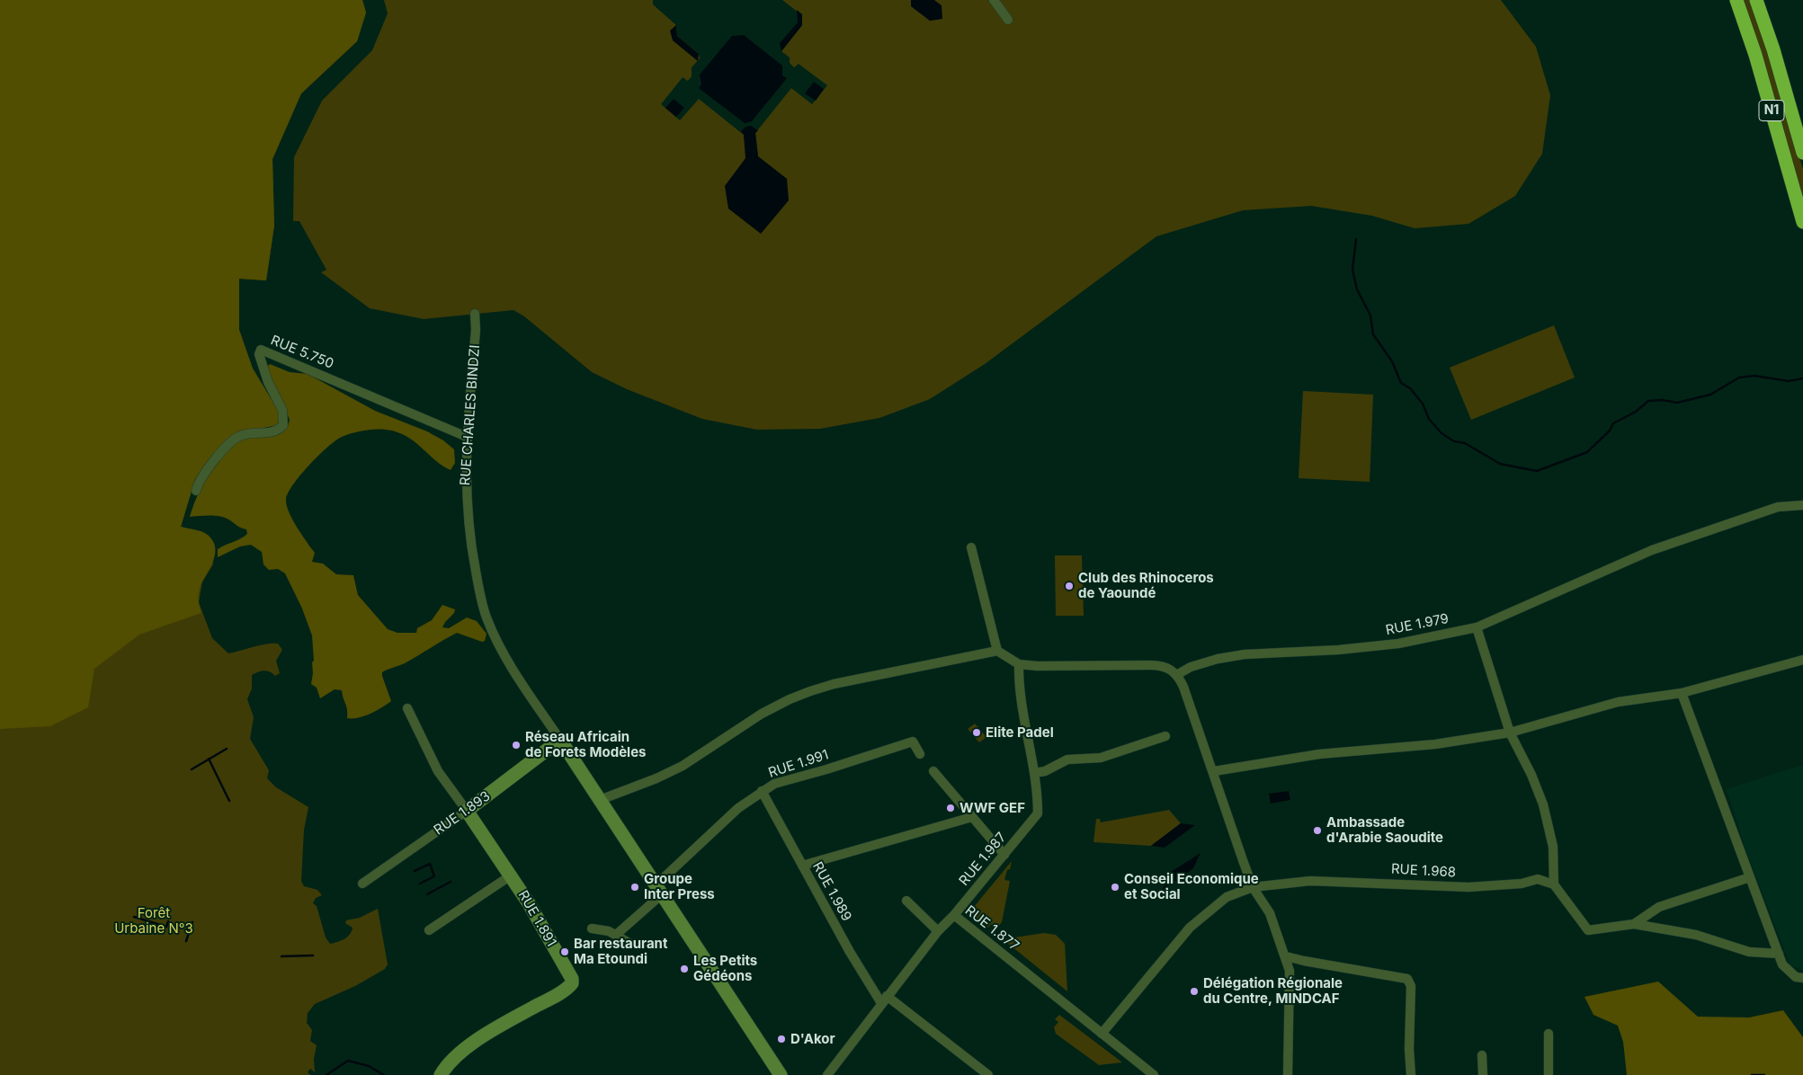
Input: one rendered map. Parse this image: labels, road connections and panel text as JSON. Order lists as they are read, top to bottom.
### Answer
{
  "streets": {
    "highway": ["N1"],
    "street": [
      "RUE 5.750",
      "RUE CHARLES BINDZI",
      "RUE 1.979",
      "RUE 1.991",
      "RUE 1.893",
      "RUE 1.987",
      "RUE 1.968",
      "RUE 1.989",
      "RUE 1.891",
      "RUE 1.877"
    ]
  },
  "crossings": [
    ["RUE 5.750", "RUE CHARLES BINDZI"],
    ["RUE CHARLES BINDZI", "RUE 1.991"],
    ["RUE CHARLES BINDZI", "RUE 1.893"],
    ["RUE 1.991", "RUE 1.989"],
    ["RUE 1.893", "RUE 1.891"],
    ["RUE 1.987", "RUE 1.877"],
    ["RUE 1.968", "RUE 1.877"],
    ["RUE 1.989", "RUE 1.877"]
  ],
  "parks": ["Forêt Urbaine N°3"],
  "places": [
    "Club des Rhinoceros de Yaoundé",
    "Elite Padel",
    "Réseau Africain de Forets Modèles",
    "WWF GEF",
    "Ambassade d'Arabie Saoudite",
    "Groupe Inter Press",
    "Conseil Economique et Social",
    "Bar restaurant Ma Etoundi",
    "Les Petits Gédéons",
    "Délégation Régionale du Centre, MINDCAF",
    "D'Akor"
  ]
}
